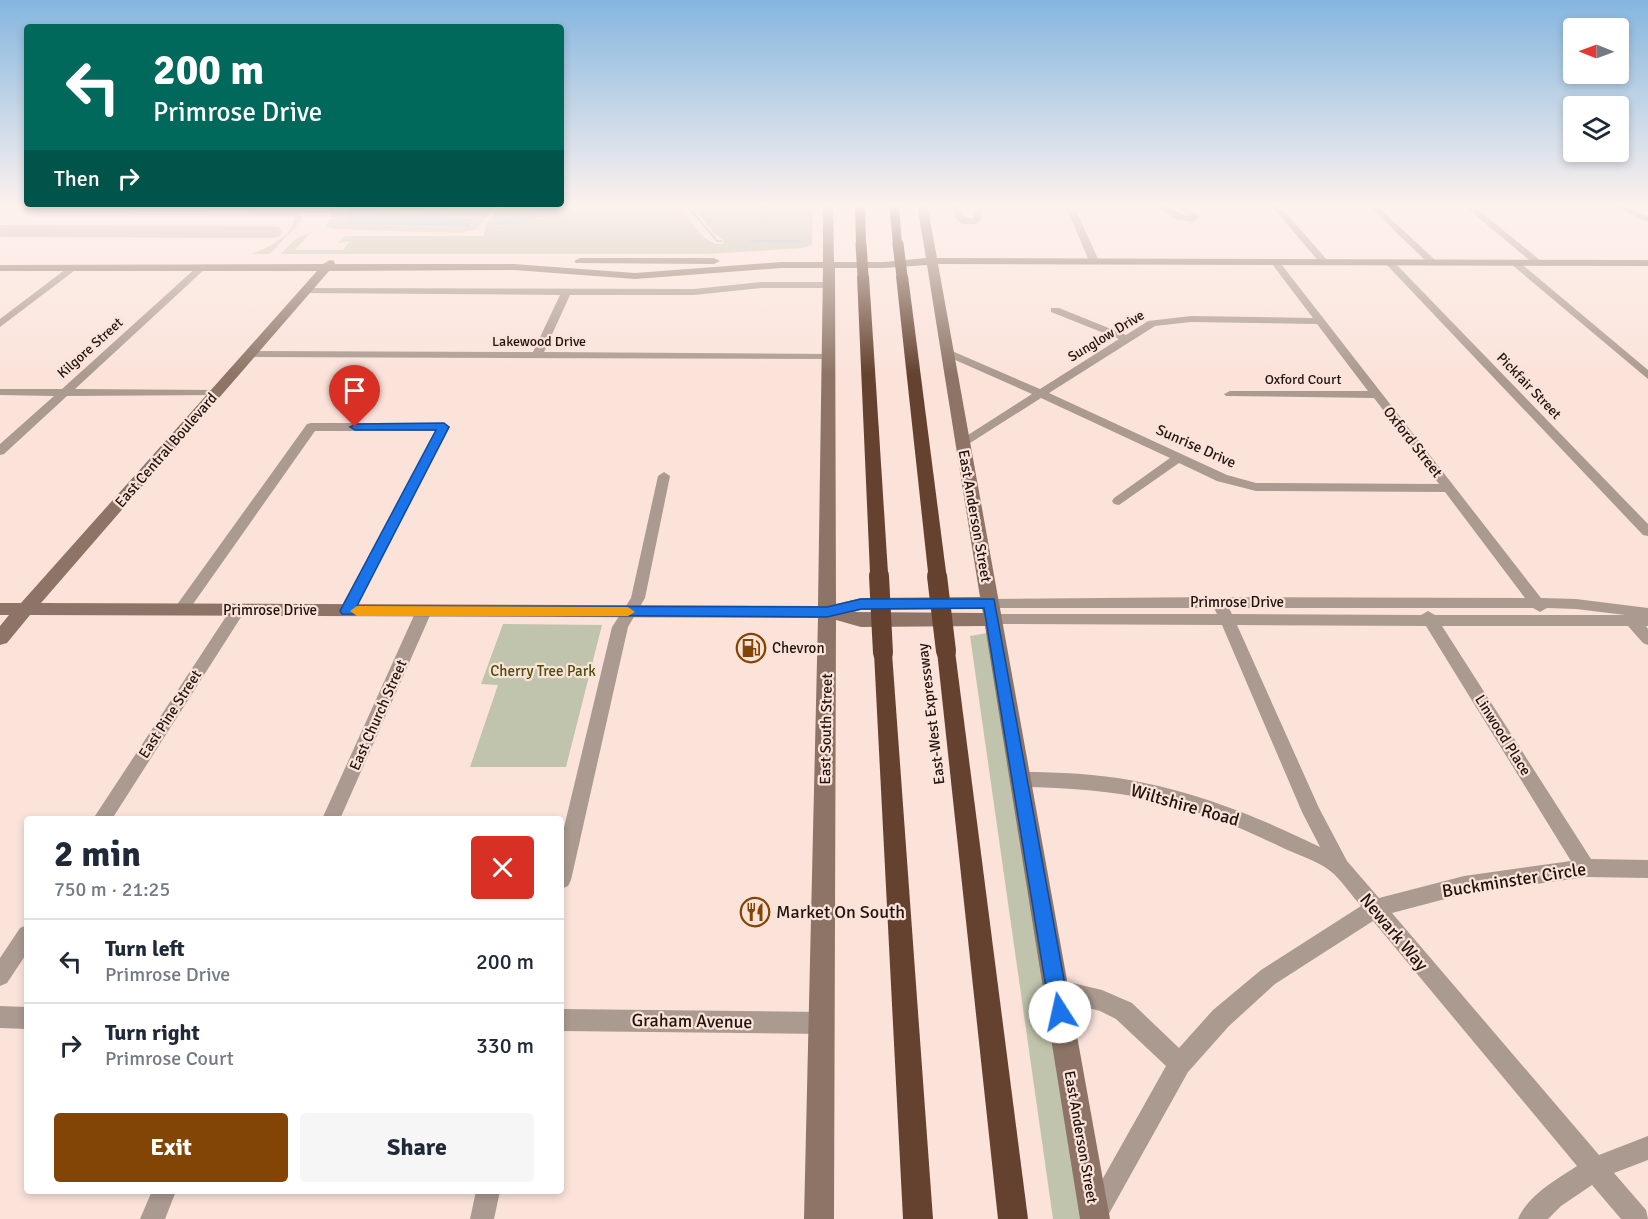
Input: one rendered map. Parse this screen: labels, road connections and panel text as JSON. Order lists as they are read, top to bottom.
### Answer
{
  "streets": {
    "highway": ["East-West Expressway"],
    "main road": [
      "East Central Boulevard",
      "East Anderson Street",
      "Primrose Drive",
      "East South Street"
    ],
    "street": [
      "Sunglow Drive",
      "Lakewood Drive",
      "Kilgore Street",
      "Oxford Court",
      "Pickfair Street",
      "Oxford Street",
      "Sunrise Drive",
      "East Pine Street",
      "East Church Street",
      "Linwood Place",
      "Wiltshire Road",
      "Buckminster Circle",
      "Newark Way",
      "Graham Avenue"
    ]
  },
  "crossings": [
    ["Sunglow Drive", "Oxford Street"],
    ["Sunglow Drive", "Sunrise Drive"],
    ["Sunglow Drive", "East Anderson Street"],
    ["Lakewood Drive", "East Central Boulevard"],
    ["Lakewood Drive", "East South Street"],
    ["Oxford Court", "Oxford Street"],
    ["Oxford Street", "Sunrise Drive"],
    ["Oxford Street", "Primrose Drive"],
    ["Sunrise Drive", "East Anderson Street"],
    ["East Central Boulevard", "Primrose Drive"],
    ["East Anderson Street", "Primrose Drive"],
    ["East Anderson Street", "Wiltshire Road"],
    ["East Anderson Street", "Buckminster Circle"],
    ["Primrose Drive", "East Pine Street"],
    ["Primrose Drive", "East Church Street"],
    ["Primrose Drive", "East South Street"],
    ["Primrose Drive", "Linwood Place"],
    ["Primrose Drive", "Newark Way"],
    ["East South Street", "Graham Avenue"],
    ["Linwood Place", "Buckminster Circle"],
    ["Wiltshire Road", "Newark Way"],
    ["Buckminster Circle", "Newark Way"]
  ],
  "parks": ["Cherry Tree Park"],
  "places": {
    "fuel station": ["Chevron"],
    "restaurant": ["Market On South"]
  },
  "north": "left",
  "page": {
    "turn": ["200 m", "Primrose Drive"],
    "then": "Then",
    "heading": ["2 min", "750 m · 21:25"],
    "list": [
      {
        "name": "Turn left",
        "note": "Primrose Drive",
        "value": "200 m"
      },
      {
        "name": "Turn right",
        "note": "Primrose Court",
        "value": "330 m"
      }
    ],
    "buttons": ["Exit", "Share"]
  }
}
